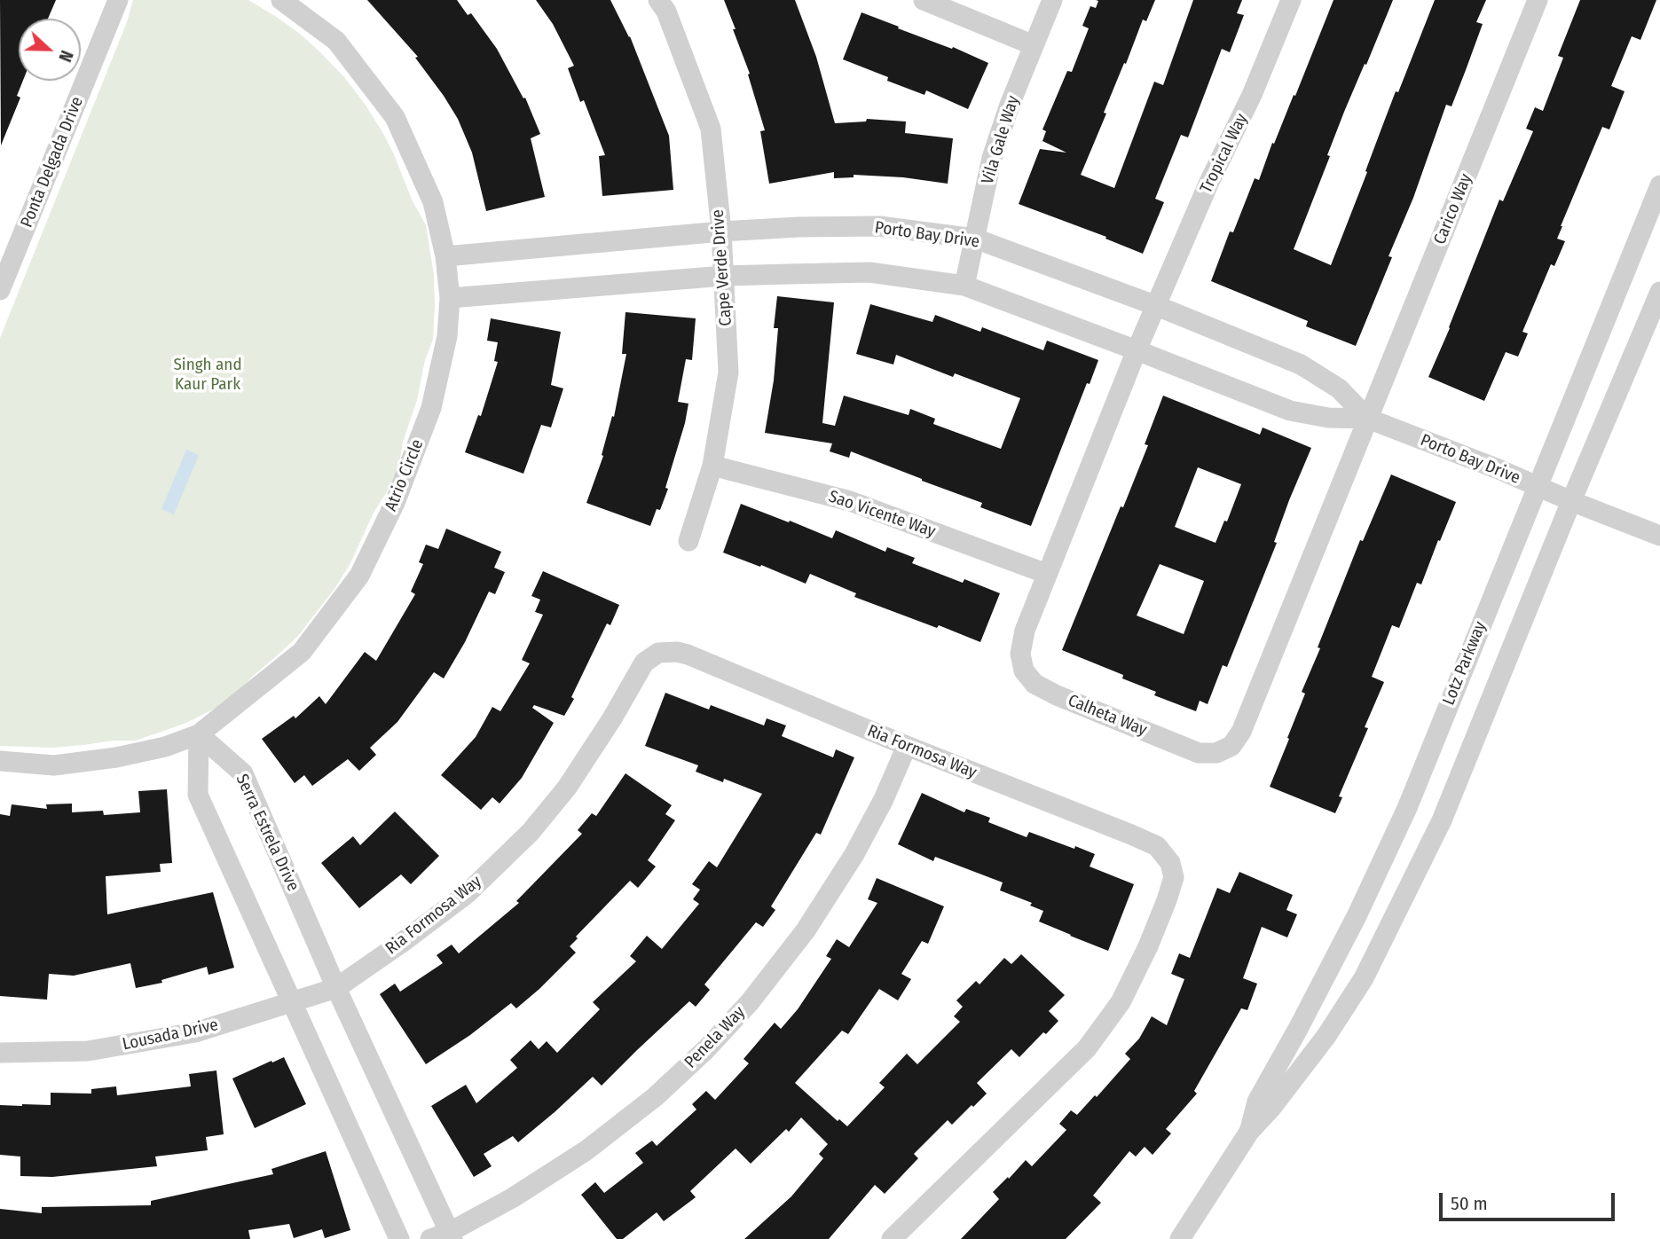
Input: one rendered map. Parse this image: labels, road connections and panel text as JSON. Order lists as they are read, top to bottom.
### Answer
{
  "streets": {
    "street": [
      "Vila Gale Way",
      "Tropical Way",
      "Ponta Delgada Drive",
      "Carico Way",
      "Porto Bay Drive",
      "Cape Verde Drive",
      "Atrio Circle",
      "Sao Vicente Way",
      "Lotz Parkway",
      "Calheta Way",
      "Ria Formosa Way",
      "Serra Estrela Drive",
      "Lousada Drive",
      "Penela Way"
    ]
  },
  "crossings": [
    ["Vila Gale Way", "Porto Bay Drive"],
    ["Tropical Way", "Porto Bay Drive"],
    ["Tropical Way", "Calheta Way"],
    ["Carico Way", "Porto Bay Drive"],
    ["Carico Way", "Calheta Way"],
    ["Porto Bay Drive", "Cape Verde Drive"],
    ["Porto Bay Drive", "Atrio Circle"],
    ["Porto Bay Drive", "Lotz Parkway"],
    ["Porto Bay Drive", "Calheta Way"],
    ["Cape Verde Drive", "Sao Vicente Way"],
    ["Atrio Circle", "Serra Estrela Drive"],
    ["Sao Vicente Way", "Calheta Way"],
    ["Ria Formosa Way", "Serra Estrela Drive"],
    ["Ria Formosa Way", "Lousada Drive"],
    ["Ria Formosa Way", "Penela Way"],
    ["Serra Estrela Drive", "Lousada Drive"],
    ["Serra Estrela Drive", "Penela Way"]
  ],
  "parks": ["Singh and Kaur Park"],
  "scale_bar": "50 m",
  "north": "right"
}
